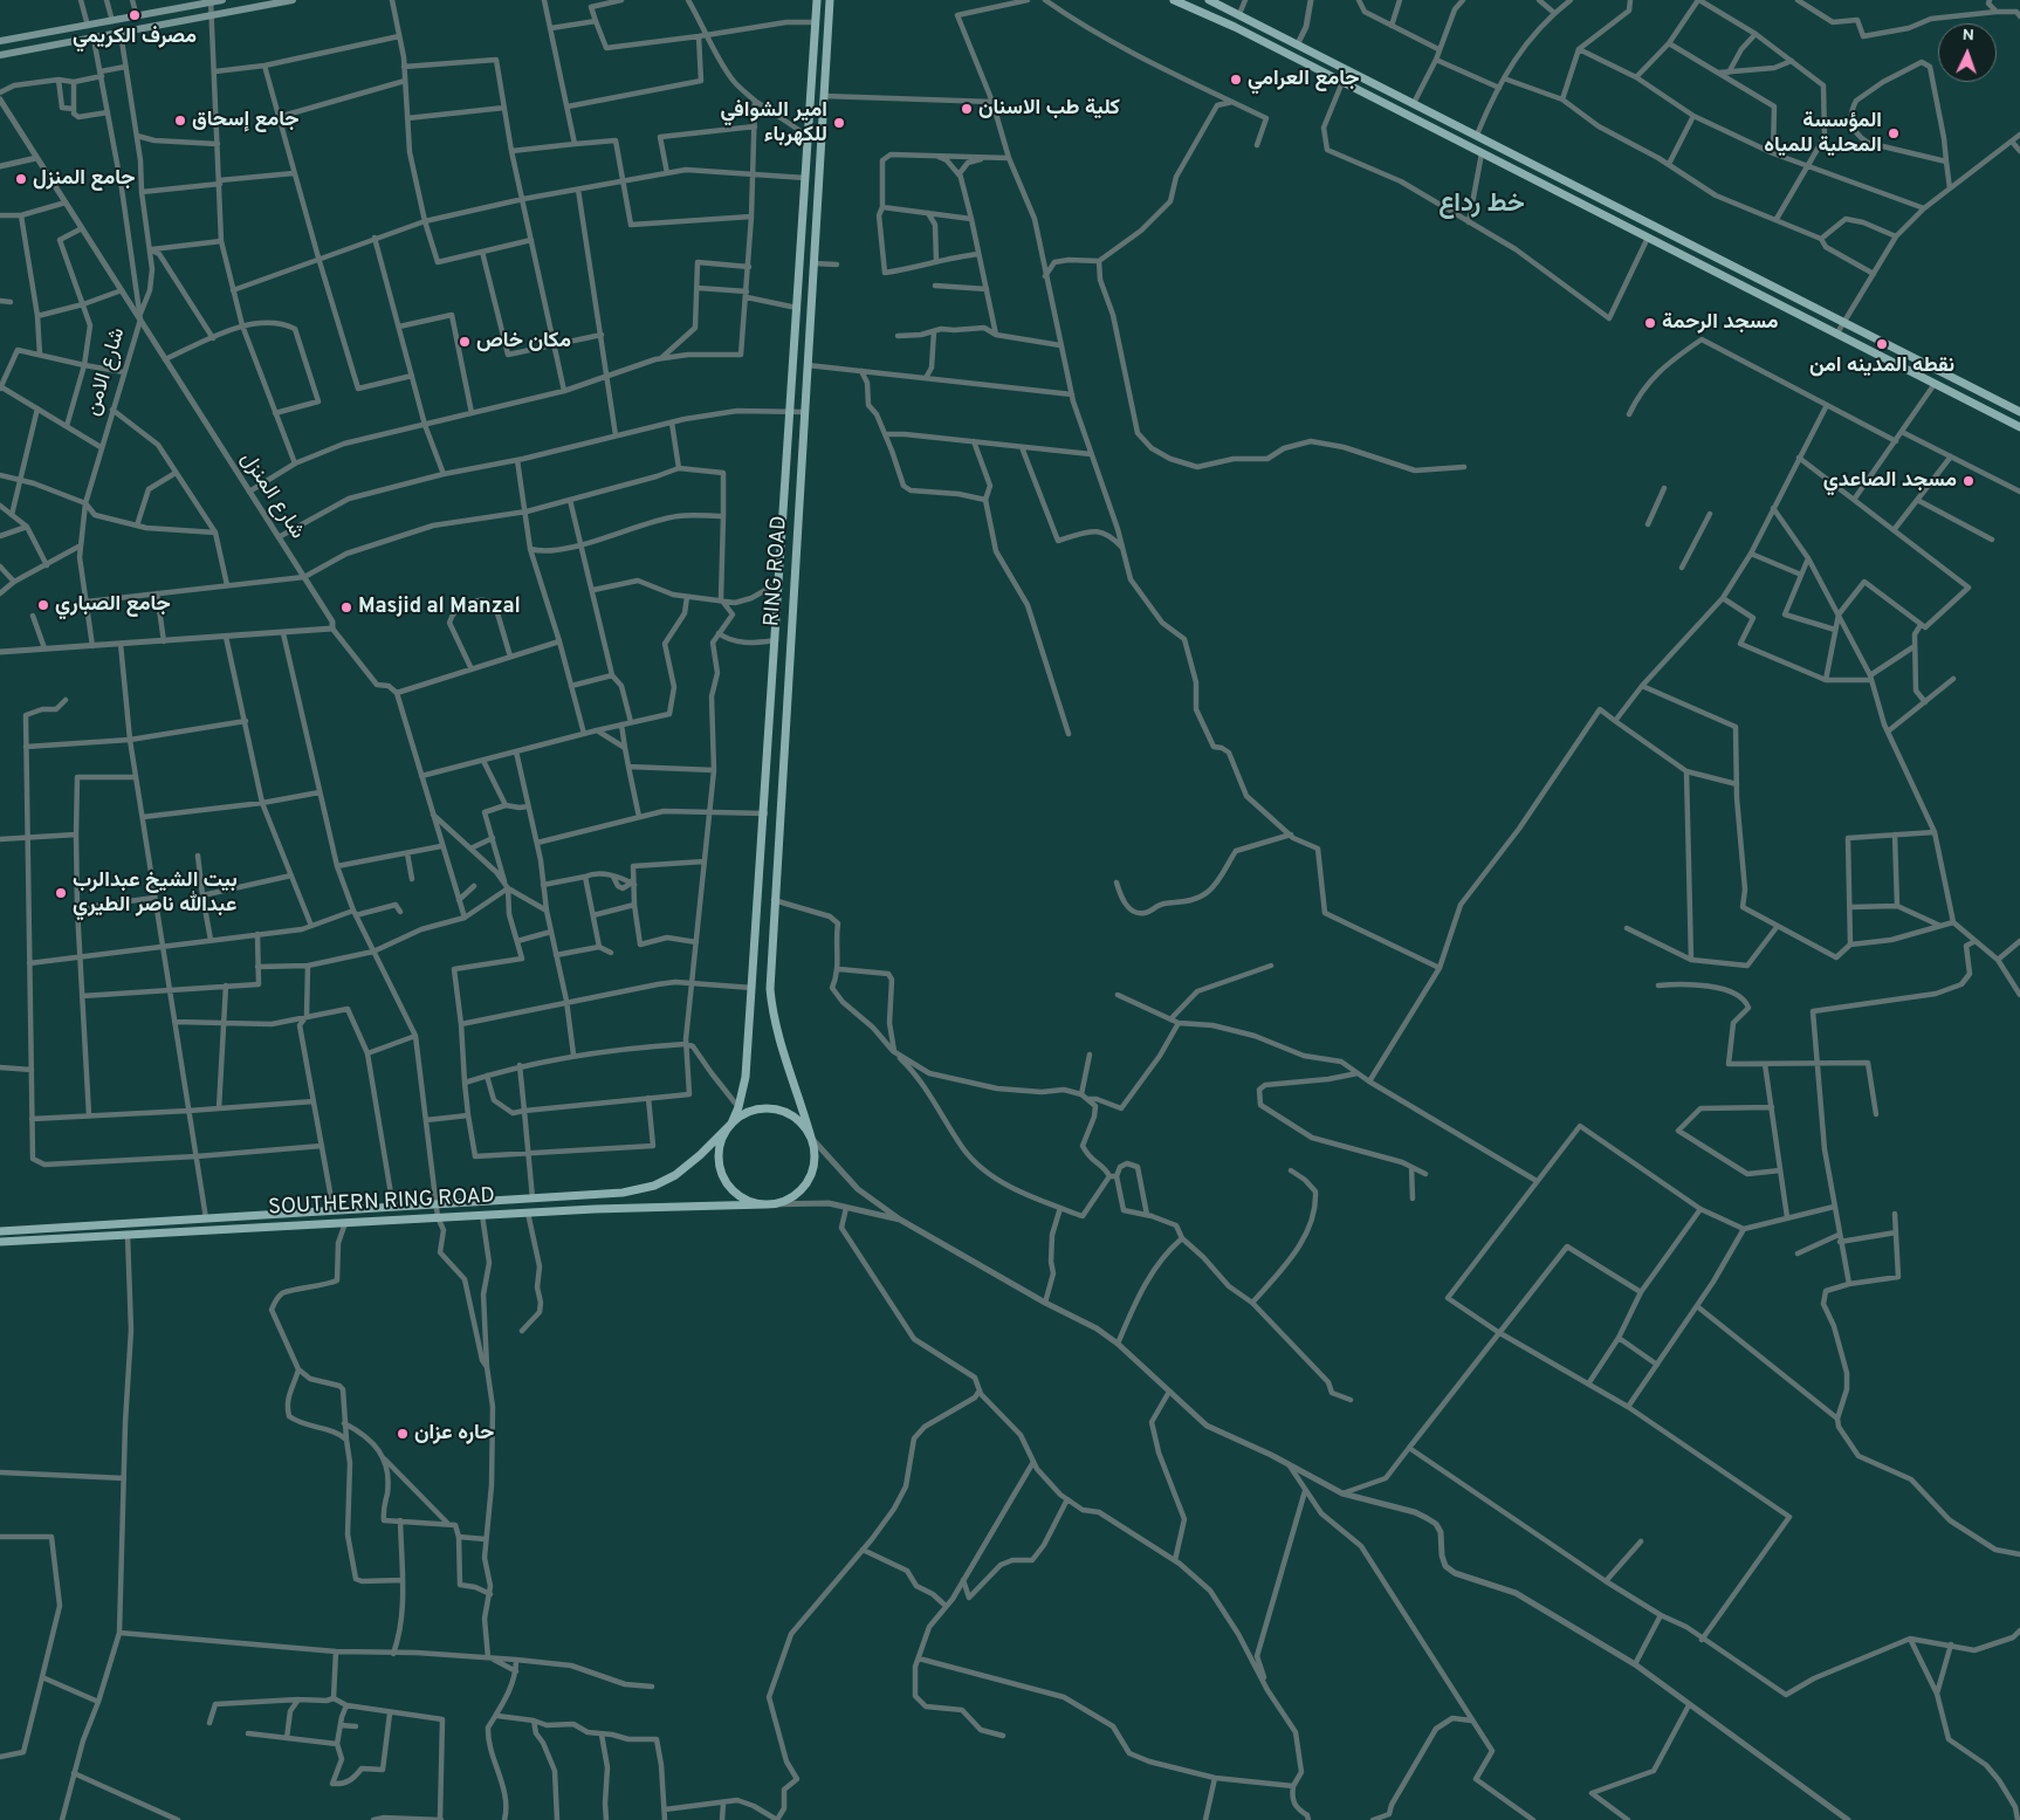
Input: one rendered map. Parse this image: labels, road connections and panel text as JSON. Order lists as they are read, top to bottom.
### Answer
{
  "streets": {
    "main road": ["RING ROAD", "SOUTHERN RING ROAD"],
    "street": ["شارع الامن", "شارع المنزل"]
  },
  "crossings": [
    ["شارع الامن", "شارع المنزل"],
    ["RING ROAD", "SOUTHERN RING ROAD"]
  ],
  "districts": ["خط رداع"],
  "places": [
    "مصرف الكريمي",
    "جامع العرامي",
    "كلية طب الاسنان",
    "جامع إسحاق",
    "امير الشوافي للكهرباء",
    "المؤسسة المحلية للمياه",
    "جامع المنزل",
    "مسجد الرحمة",
    "مكان خاص",
    "نقطه المدينه امن",
    "مسجد الصاعدي",
    "جامع الصباري",
    "Masjid al Manzal",
    "بيت الشيخ عبدالرب عبدالله ناصر الطيري",
    "حاره عزان"
  ],
  "north": "top"
}
